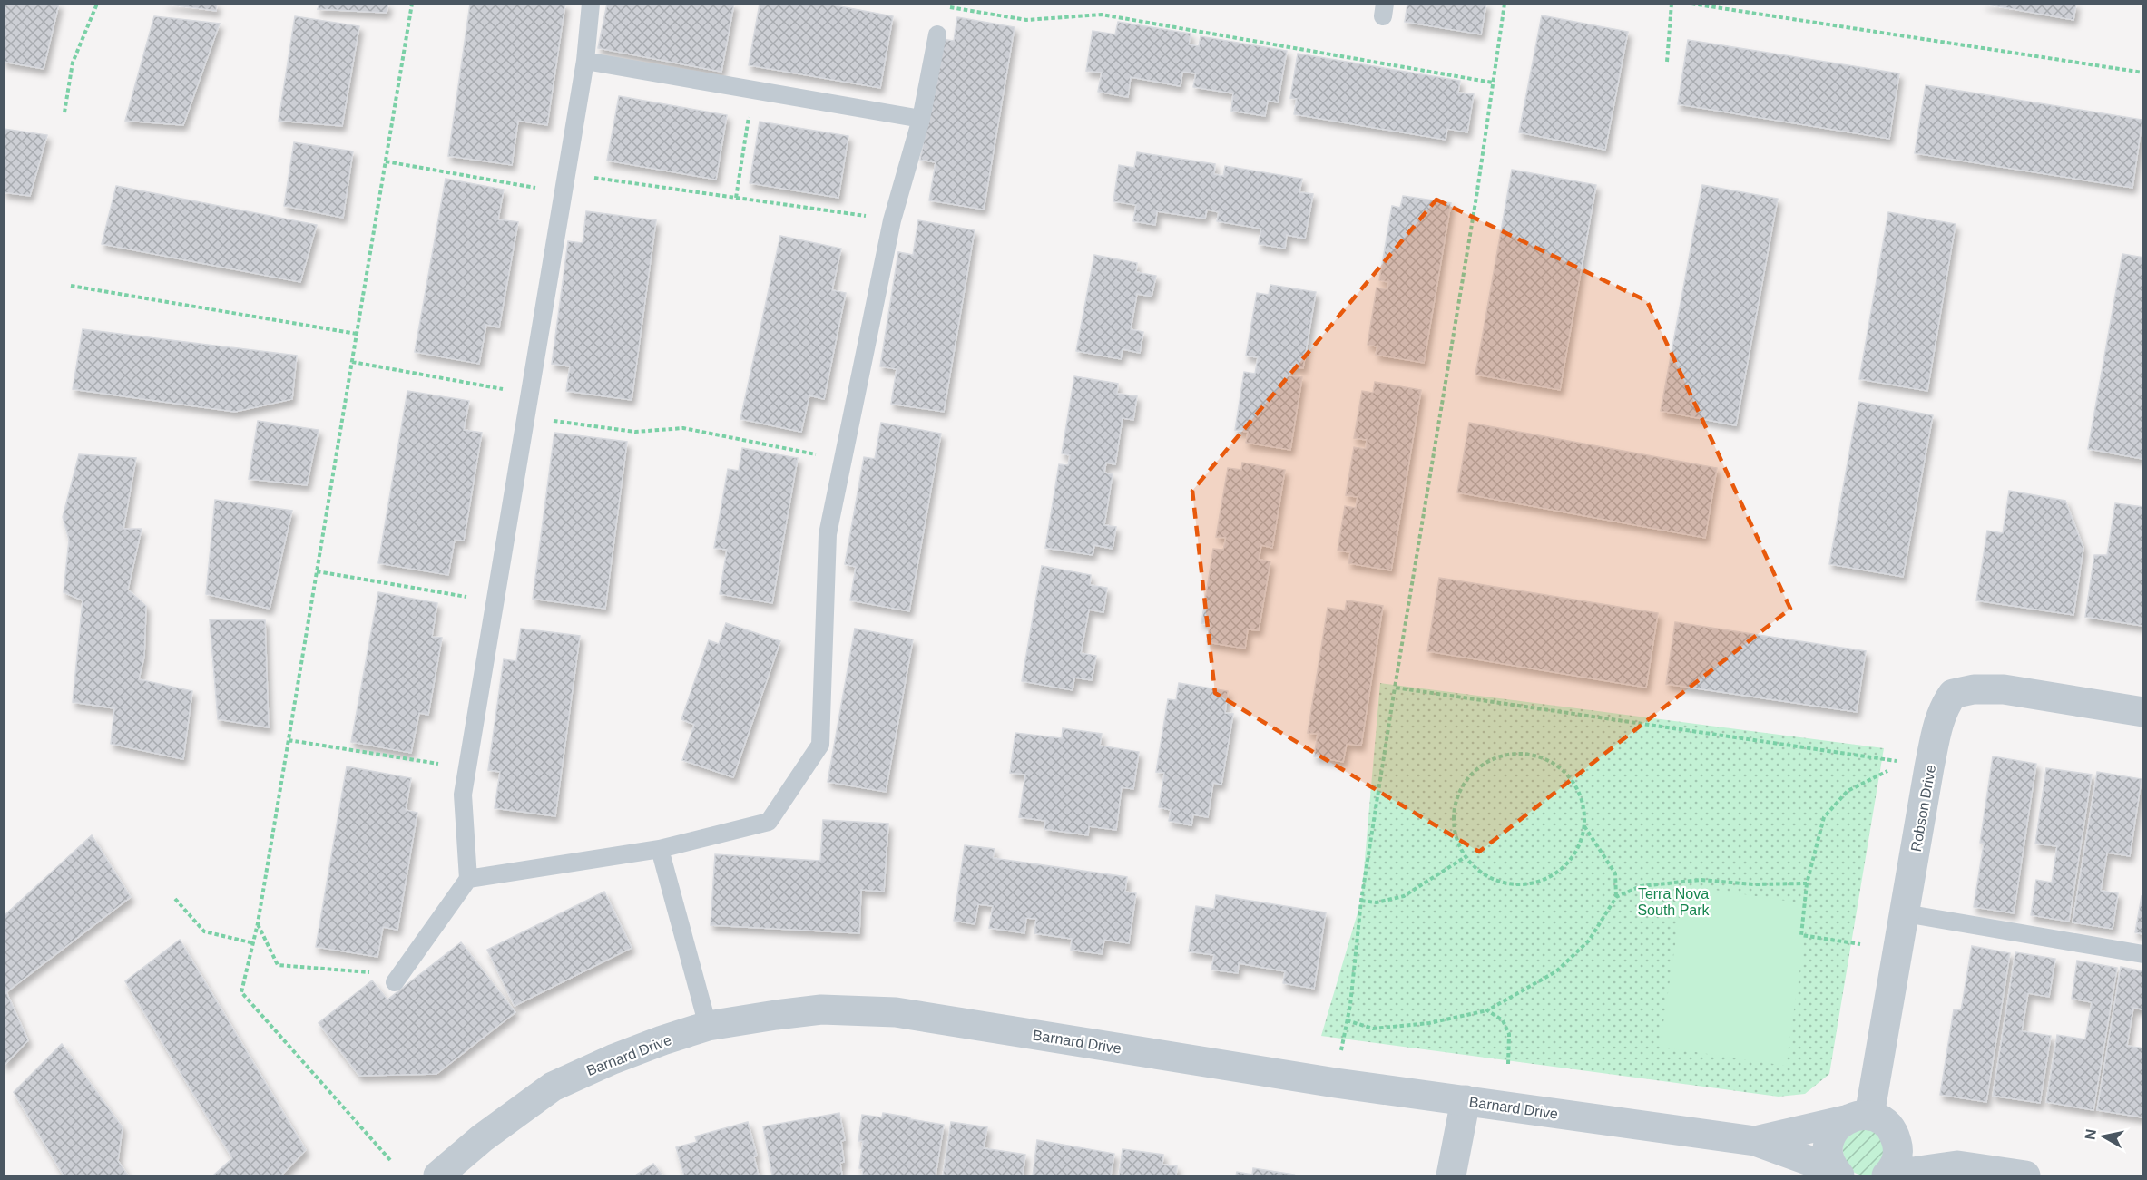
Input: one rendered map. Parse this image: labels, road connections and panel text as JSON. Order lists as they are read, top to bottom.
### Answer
{
  "streets": {
    "street": ["Robson Drive", "Barnard Drive"]
  },
  "crossings": [
    ["Robson Drive", "Barnard Drive"]
  ],
  "parks": ["Terra Nova South Park"],
  "north": "left"
}
